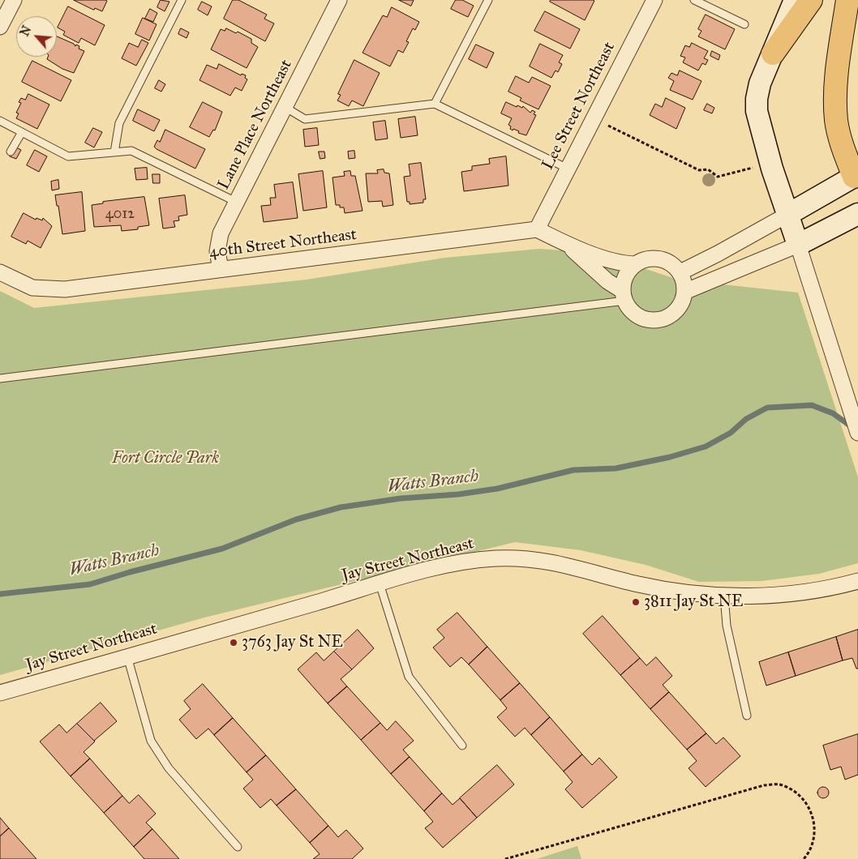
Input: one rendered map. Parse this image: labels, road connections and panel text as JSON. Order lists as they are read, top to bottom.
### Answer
{
  "streets": {
    "street": [
      "Lee Street Northeast",
      "Lane Place Northeast",
      "40th Street Northeast",
      "Jay Street Northeast"
    ]
  },
  "crossings": [
    ["Lee Street Northeast", "40th Street Northeast"],
    ["Lane Place Northeast", "40th Street Northeast"]
  ],
  "water": ["Watts Branch"],
  "parks": ["Fort Circle Park"],
  "places": ["3811 Jay St NE", "3763 Jay St NE"],
  "house_numbers": ["4012"],
  "north": "top left"
}
